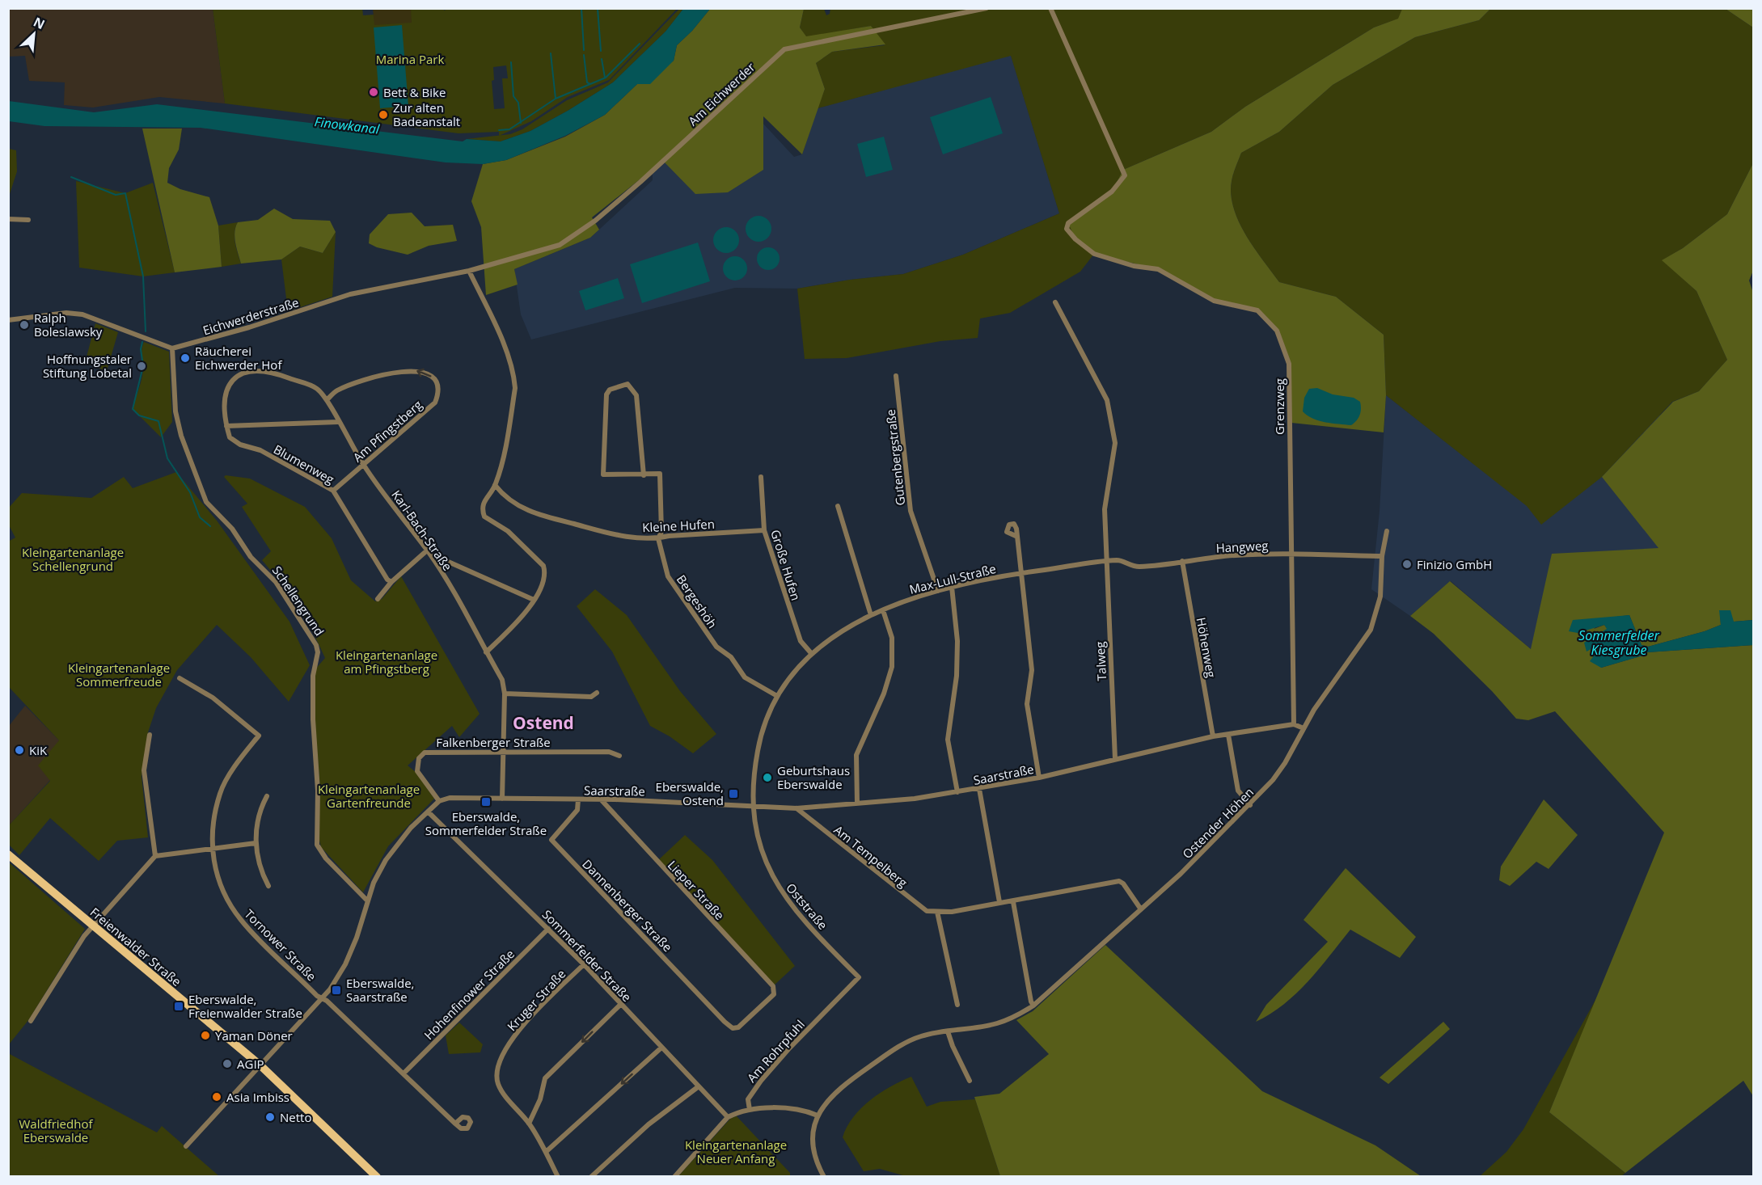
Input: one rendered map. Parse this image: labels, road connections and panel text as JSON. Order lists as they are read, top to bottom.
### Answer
{
  "streets": {
    "main road": ["Freienwalder Straße"],
    "street": [
      "Am Eichwerder",
      "Eichwerderstraße",
      "Grenzweg",
      "Am Pfingstberg",
      "Gutenbergstraße",
      "Blumenweg",
      "Kleine Hufen",
      "Karl-Bach-Straße",
      "Hangweg",
      "Große Hufen",
      "Max-Lull-Straße",
      "Schellengrund",
      "Bergeshöh",
      "Höhenweg",
      "Talweg",
      "Falkenberger Straße",
      "Saarstraße",
      "Ostender Höhen",
      "Am Tempelberg",
      "Lieper Straße",
      "Dannenberger Straße",
      "Oststraße",
      "Tornower Straße",
      "Sommerfelder Straße",
      "Hohenfinower Straße",
      "Kruger Straße",
      "Am Rohrpfuhl"
    ]
  },
  "crossings": [
    ["Am Eichwerder", "Eichwerderstraße"],
    ["Eichwerderstraße", "Schellengrund"],
    ["Grenzweg", "Hangweg"],
    ["Grenzweg", "Saarstraße"],
    ["Am Pfingstberg", "Blumenweg"],
    ["Am Pfingstberg", "Karl-Bach-Straße"],
    ["Gutenbergstraße", "Max-Lull-Straße"],
    ["Blumenweg", "Karl-Bach-Straße"],
    ["Kleine Hufen", "Große Hufen"],
    ["Kleine Hufen", "Bergeshöh"],
    ["Karl-Bach-Straße", "Falkenberger Straße"],
    ["Karl-Bach-Straße", "Saarstraße"],
    ["Hangweg", "Max-Lull-Straße"],
    ["Hangweg", "Höhenweg"],
    ["Hangweg", "Talweg"],
    ["Hangweg", "Ostender Höhen"],
    ["Große Hufen", "Max-Lull-Straße"],
    ["Max-Lull-Straße", "Bergeshöh"],
    ["Max-Lull-Straße", "Talweg"],
    ["Max-Lull-Straße", "Saarstraße"],
    ["Max-Lull-Straße", "Oststraße"],
    ["Höhenweg", "Saarstraße"],
    ["Talweg", "Saarstraße"],
    ["Falkenberger Straße", "Saarstraße"],
    ["Saarstraße", "Am Tempelberg"],
    ["Saarstraße", "Lieper Straße"],
    ["Saarstraße", "Dannenberger Straße"],
    ["Saarstraße", "Oststraße"],
    ["Ostender Höhen", "Am Tempelberg"],
    ["Lieper Straße", "Dannenberger Straße"],
    ["Oststraße", "Am Rohrpfuhl"],
    ["Tornower Straße", "Hohenfinower Straße"],
    ["Sommerfelder Straße", "Hohenfinower Straße"],
    ["Sommerfelder Straße", "Kruger Straße"]
  ],
  "districts": ["Ostend"],
  "water": ["Finowkanal", "Sommerfelder Kiesgrube"],
  "parks": [
    "Marina Park",
    "Kleingartenanlage Schellengrund",
    "Kleingartenanlage am Pfingstberg",
    "Kleingartenanlage Sommerfreude",
    "Kleingartenanlage Gartenfreunde",
    "Waldfriedhof Eberswalde",
    "Kleingartenanlage Neuer Anfang"
  ],
  "places": {
    "other": [
      "Bett & Bike",
      "Zur alten Badeanstalt",
      "Ralph Boleslawsky",
      "Räucherei Eichwerder Hof",
      "Hoffnungstaler Stiftung Lobetal",
      "Finizio GmbH",
      "KiK",
      "Geburtshaus Eberswalde",
      "Yaman Döner",
      "AGIP",
      "Asia Imbiss",
      "Netto"
    ],
    "transit": [
      "Eberswalde, Ostend",
      "Eberswalde, Sommerfelder Straße",
      "Eberswalde, Saarstraße",
      "Eberswalde, Freienwalder Straße"
    ]
  },
  "north": "top right"
}
